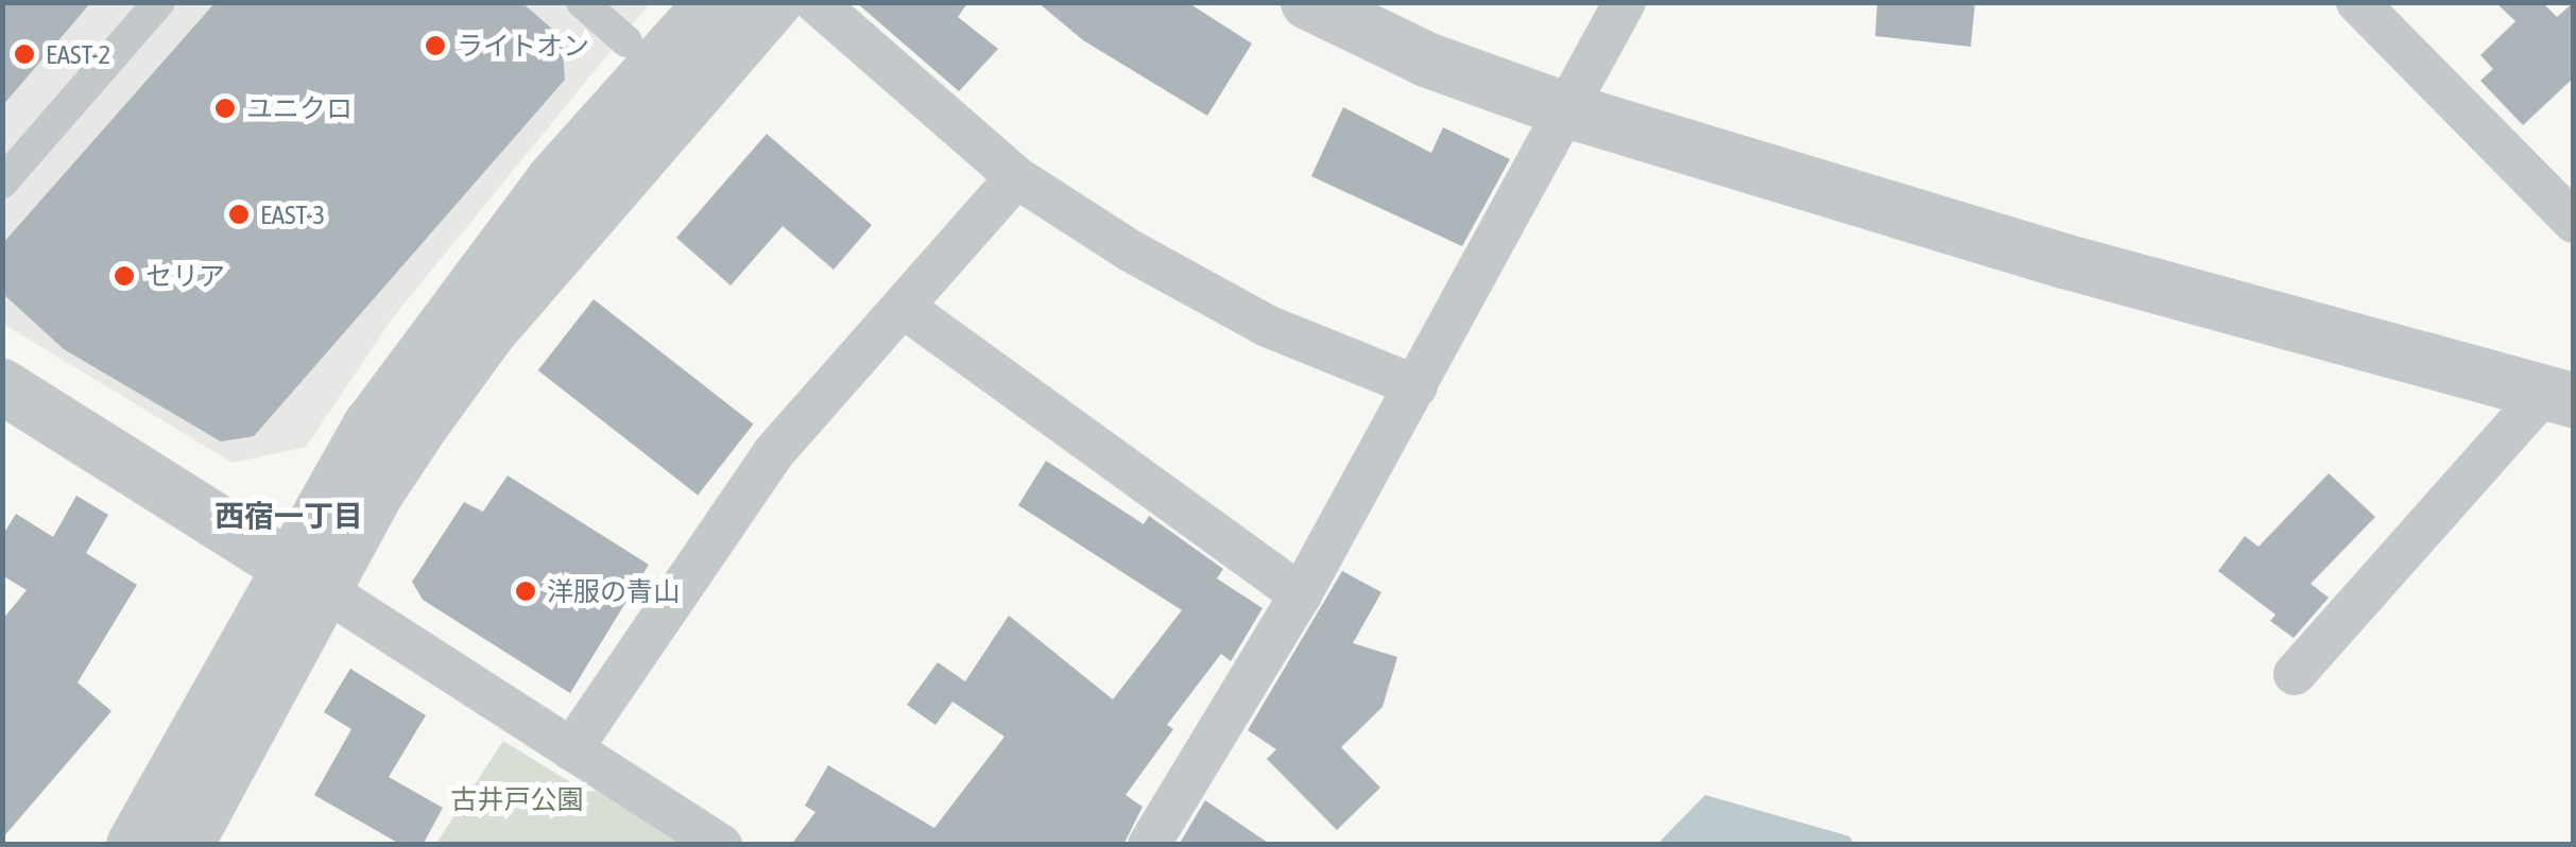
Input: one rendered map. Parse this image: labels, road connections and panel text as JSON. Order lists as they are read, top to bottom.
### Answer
{
  "districts": ["西宿一丁目"],
  "parks": ["古井戸公園"],
  "places": [
    "ライトオン",
    "EAST-2",
    "ユニクロ",
    "EAST-3",
    "セリア",
    "洋服の青山"
  ]
}
